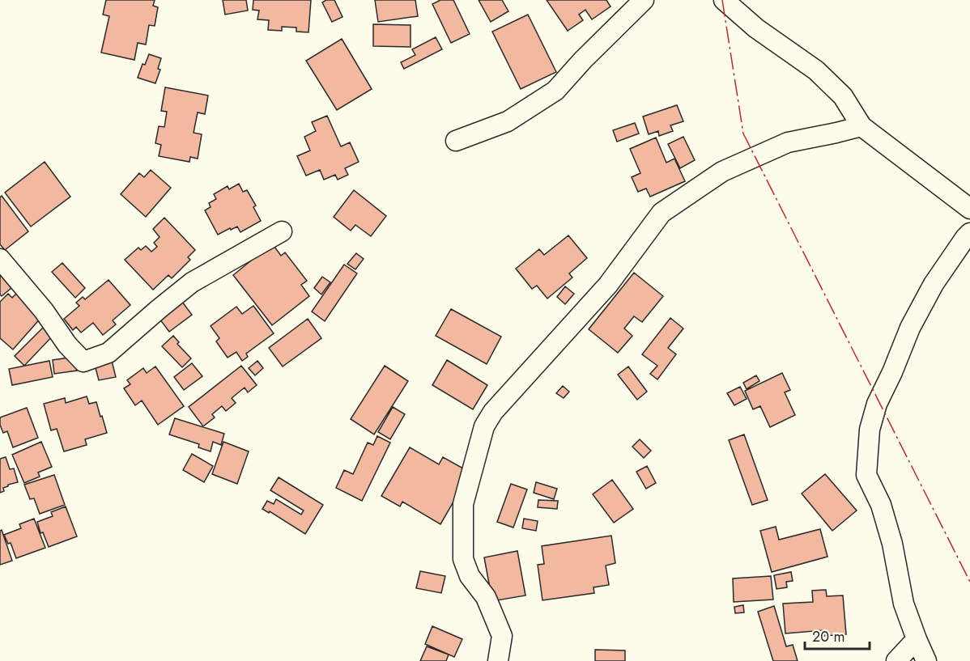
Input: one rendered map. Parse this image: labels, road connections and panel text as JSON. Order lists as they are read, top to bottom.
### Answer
{
  "scale_bar": "20 m"
}
